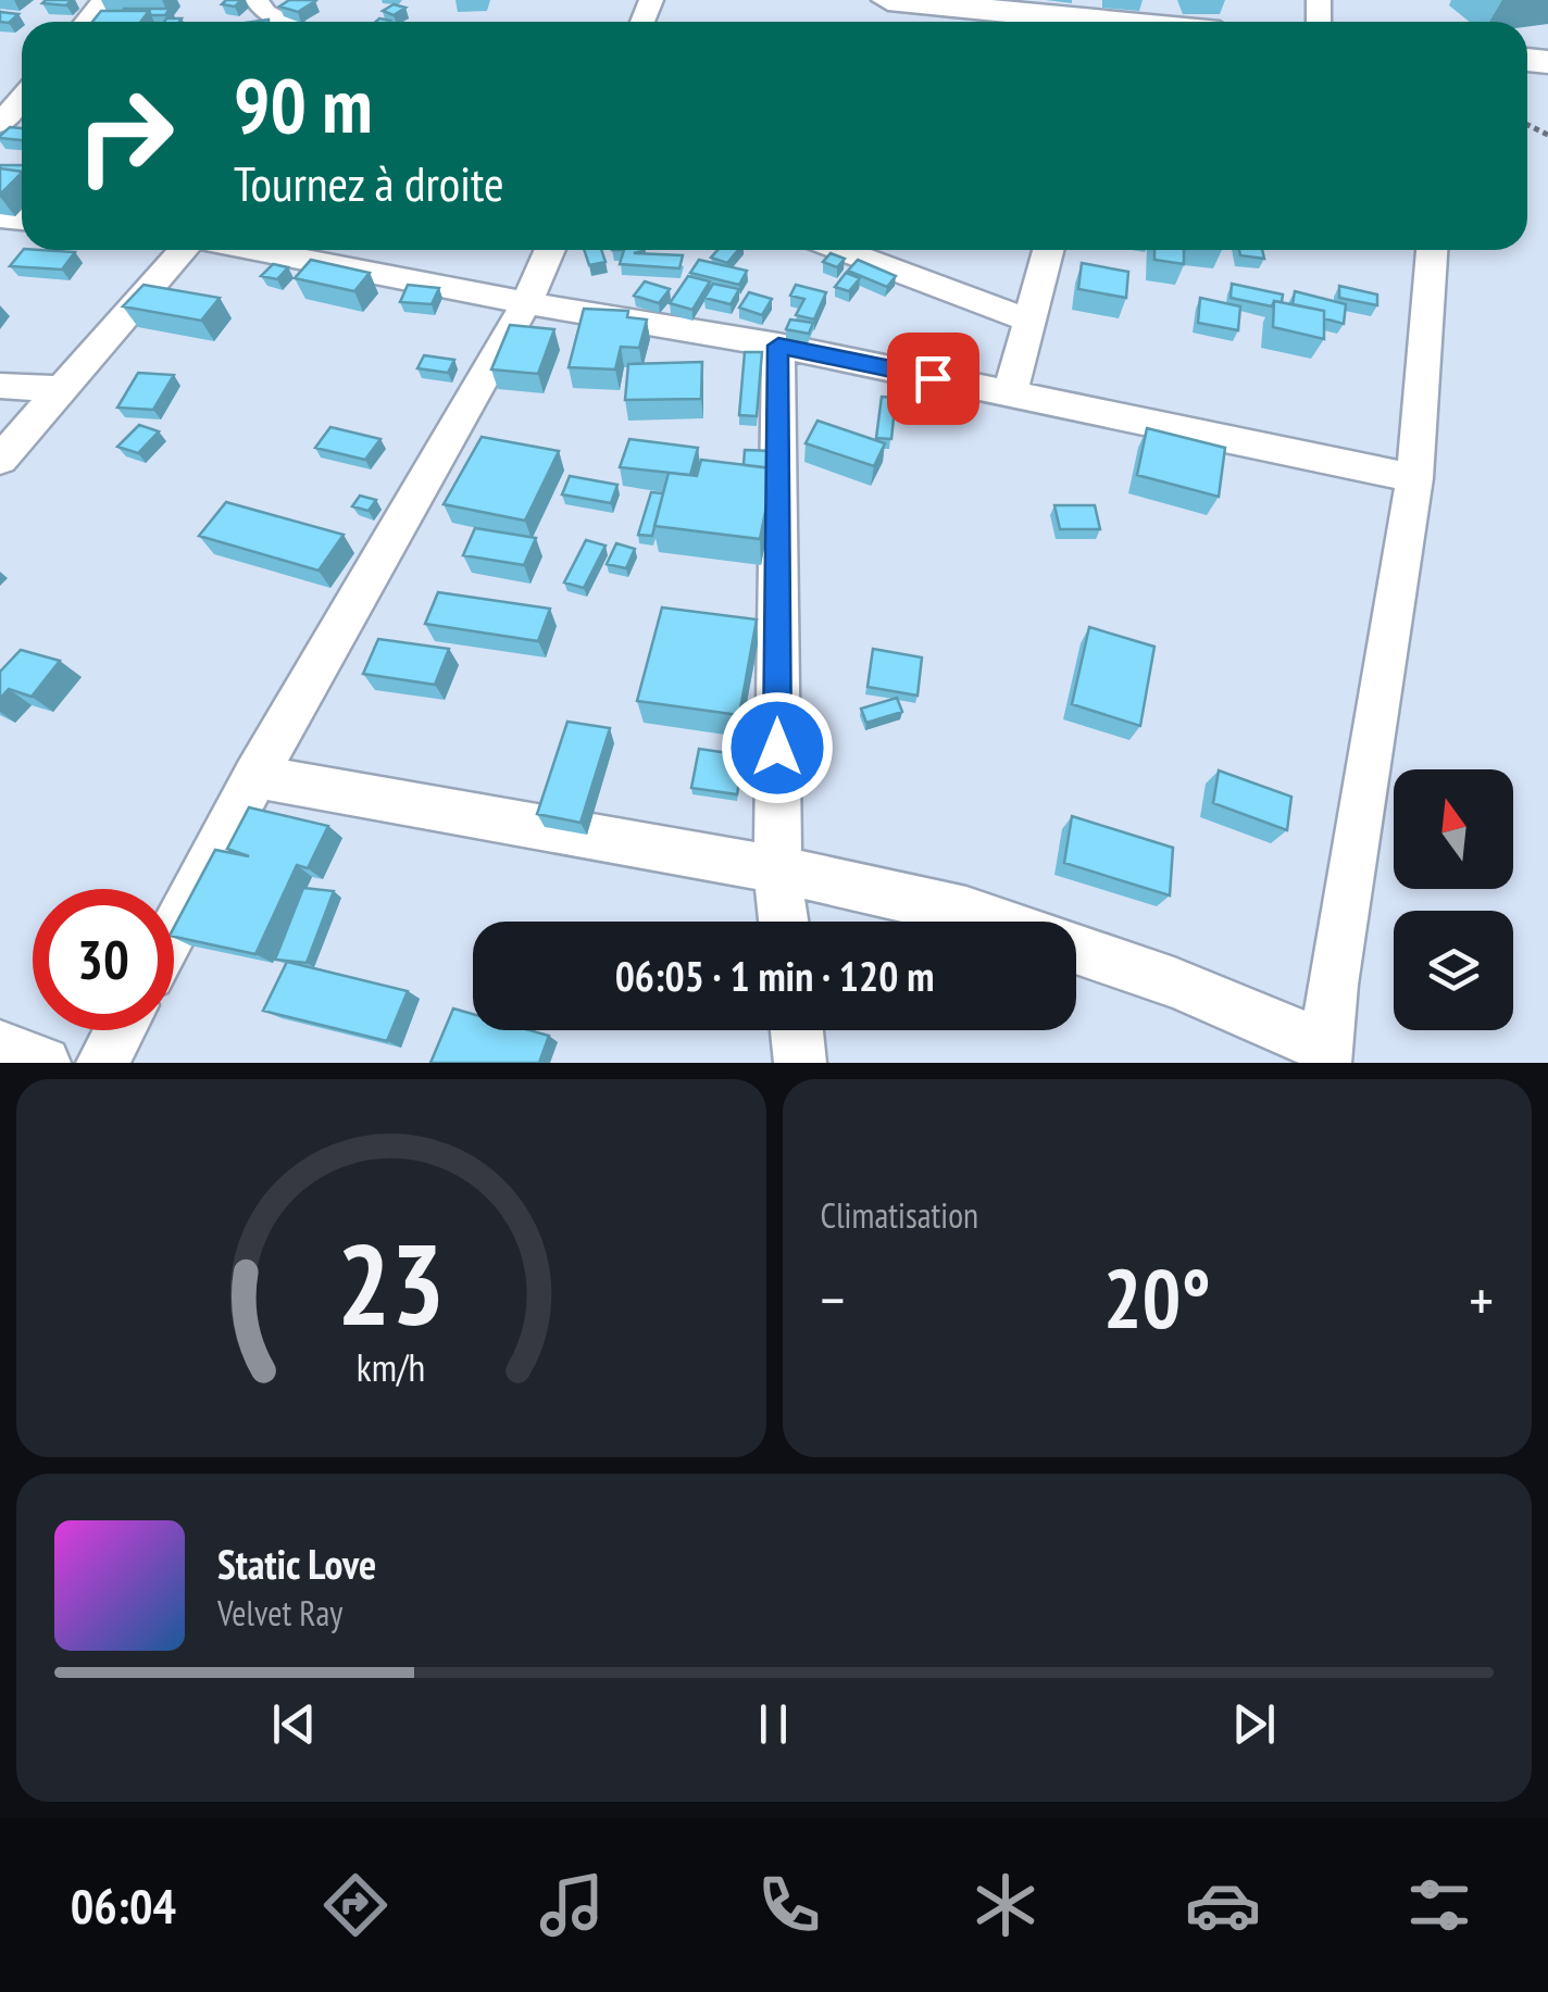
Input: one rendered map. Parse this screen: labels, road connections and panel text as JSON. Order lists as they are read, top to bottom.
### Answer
{
  "north": "top",
  "page": {
    "turn": ["90 m", "Tournez à droite"],
    "limit": "30",
    "trip": "06:05 · 1 min · 120 m",
    "tile": "Climatisation",
    "heat": ["−", "20°", "+"],
    "song": ["Static Love", "Velvet Ray"],
    "tabs": "06:04",
    "gauge": ["23", "km/h"]
  }
}
